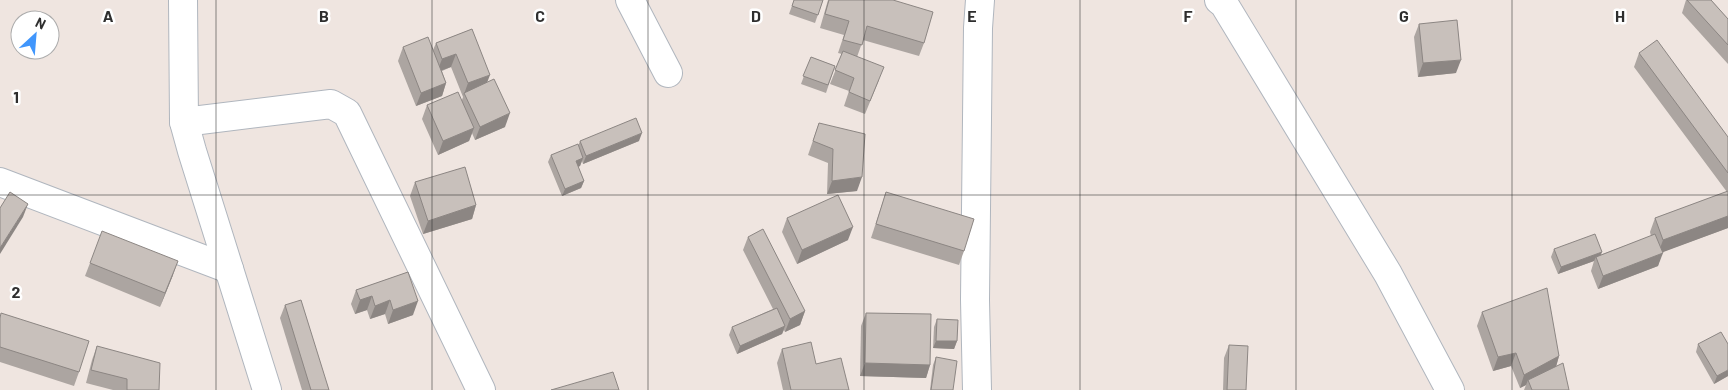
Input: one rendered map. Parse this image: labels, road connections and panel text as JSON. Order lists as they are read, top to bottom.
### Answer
{
  "north": "top right",
  "grid": {
    "columns": [
      "A",
      "B",
      "C",
      "D",
      "E",
      "F",
      "G",
      "H"
    ],
    "rows": ["1", "2"]
  }
}
